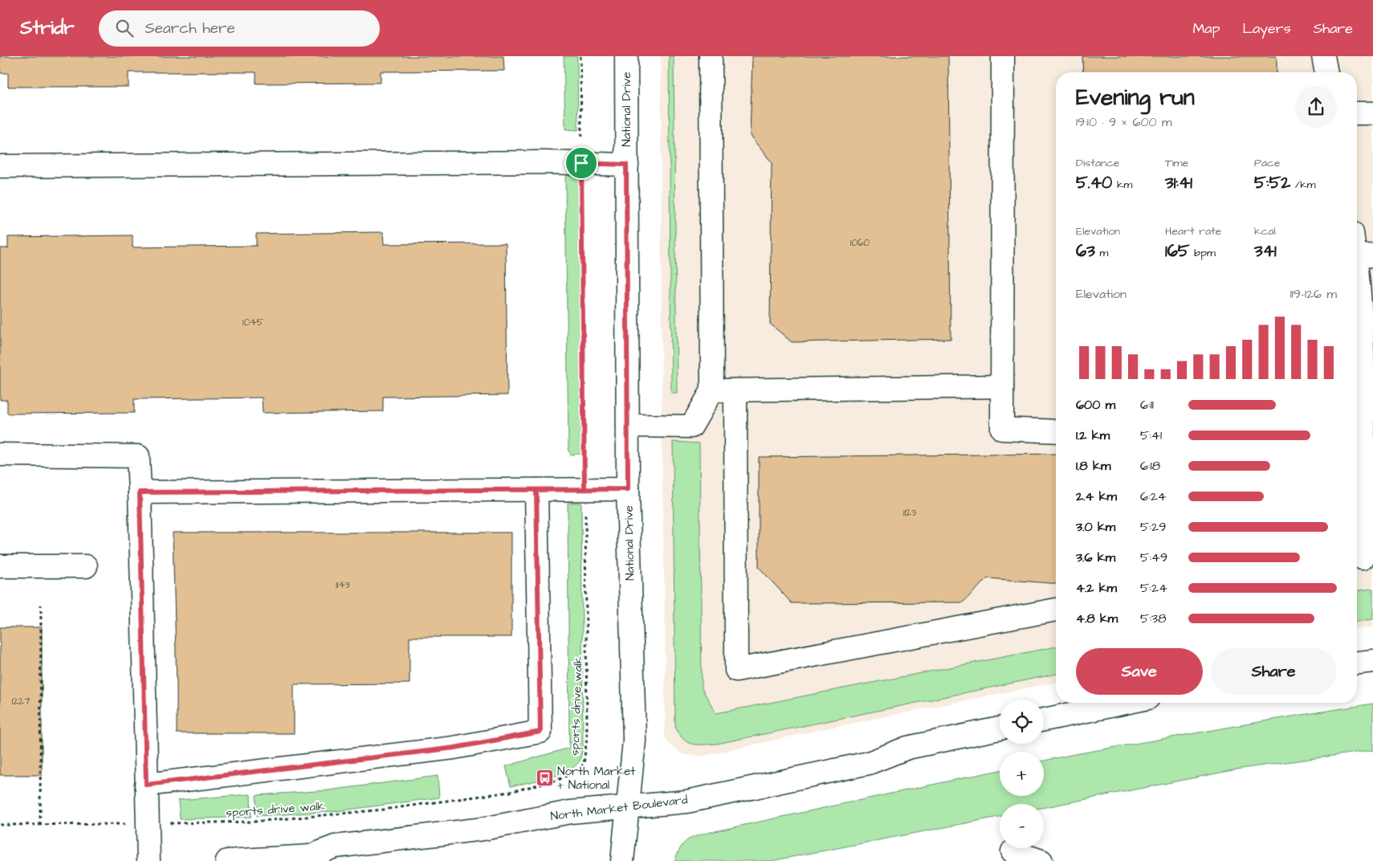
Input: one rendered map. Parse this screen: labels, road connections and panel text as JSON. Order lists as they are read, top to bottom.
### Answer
{
  "streets": {
    "main road": ["National Drive", "North Market Boulevard"],
    "path": ["sports drive walk"]
  },
  "crossings": [
    ["National Drive", "North Market Boulevard"]
  ],
  "places": {
    "bus stop": ["North Market + National"]
  },
  "house_numbers": [
    "1060",
    "1045",
    "1123",
    "1143",
    "1227"
  ],
  "page": {
    "header": "Stridr",
    "search": "Search here",
    "nav": ["Map", "Layers", "Share"],
    "heading": ["Evening run", "19:10 · 9 × 600 m"],
    "stats": [
      ["Distance", "5.40 km"],
      ["Time", "31:41"],
      ["Pace", "5:52 /km"],
      ["Elevation", "63 m"],
      ["Heart rate", "165 bpm"],
      ["kcal", "341"]
    ],
    "chart": ["Elevation", "119–126 m"],
    "list": [
      {
        "name": "600 m",
        "note": "6:11"
      },
      {
        "name": "1.2 km",
        "note": "5:41"
      },
      {
        "name": "1.8 km",
        "note": "6:18"
      },
      {
        "name": "2.4 km",
        "note": "6:24"
      },
      {
        "name": "3.0 km",
        "note": "5:29"
      },
      {
        "name": "3.6 km",
        "note": "5:49"
      },
      {
        "name": "4.2 km",
        "note": "5:24"
      },
      {
        "name": "4.8 km",
        "note": "5:38"
      }
    ],
    "buttons": ["Save", "Share"],
    "map_buttons": ["+", "−"]
  }
}
